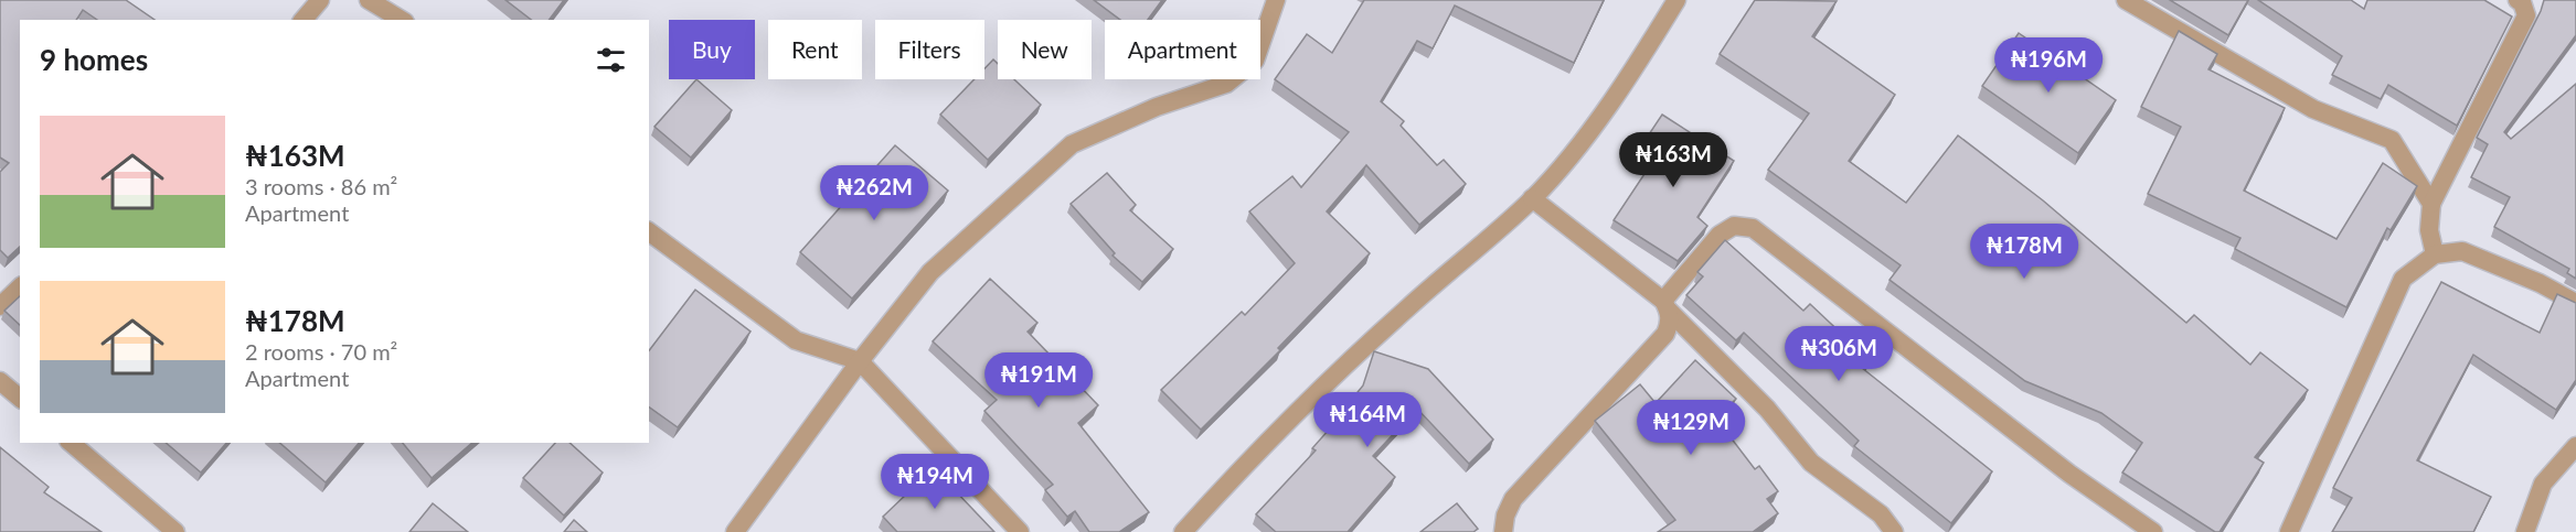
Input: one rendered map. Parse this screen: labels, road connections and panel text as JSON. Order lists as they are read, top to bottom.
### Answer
{
  "page": {
    "chip": [
      "Buy",
      "Rent",
      "Filters",
      "New",
      "Apartment"
    ],
    "heading": "9 homes",
    "price": [
      "₦196M",
      "₦163M",
      "₦262M",
      "₦178M",
      "₦306M",
      "₦191M",
      "₦164M",
      "₦129M",
      "₦194M"
    ],
    "list": [
      {
        "name": "₦163M",
        "note": "3 rooms · 86 m² · Apartment"
      },
      {
        "name": "₦178M",
        "note": "2 rooms · 70 m² · Apartment"
      }
    ]
  }
}
